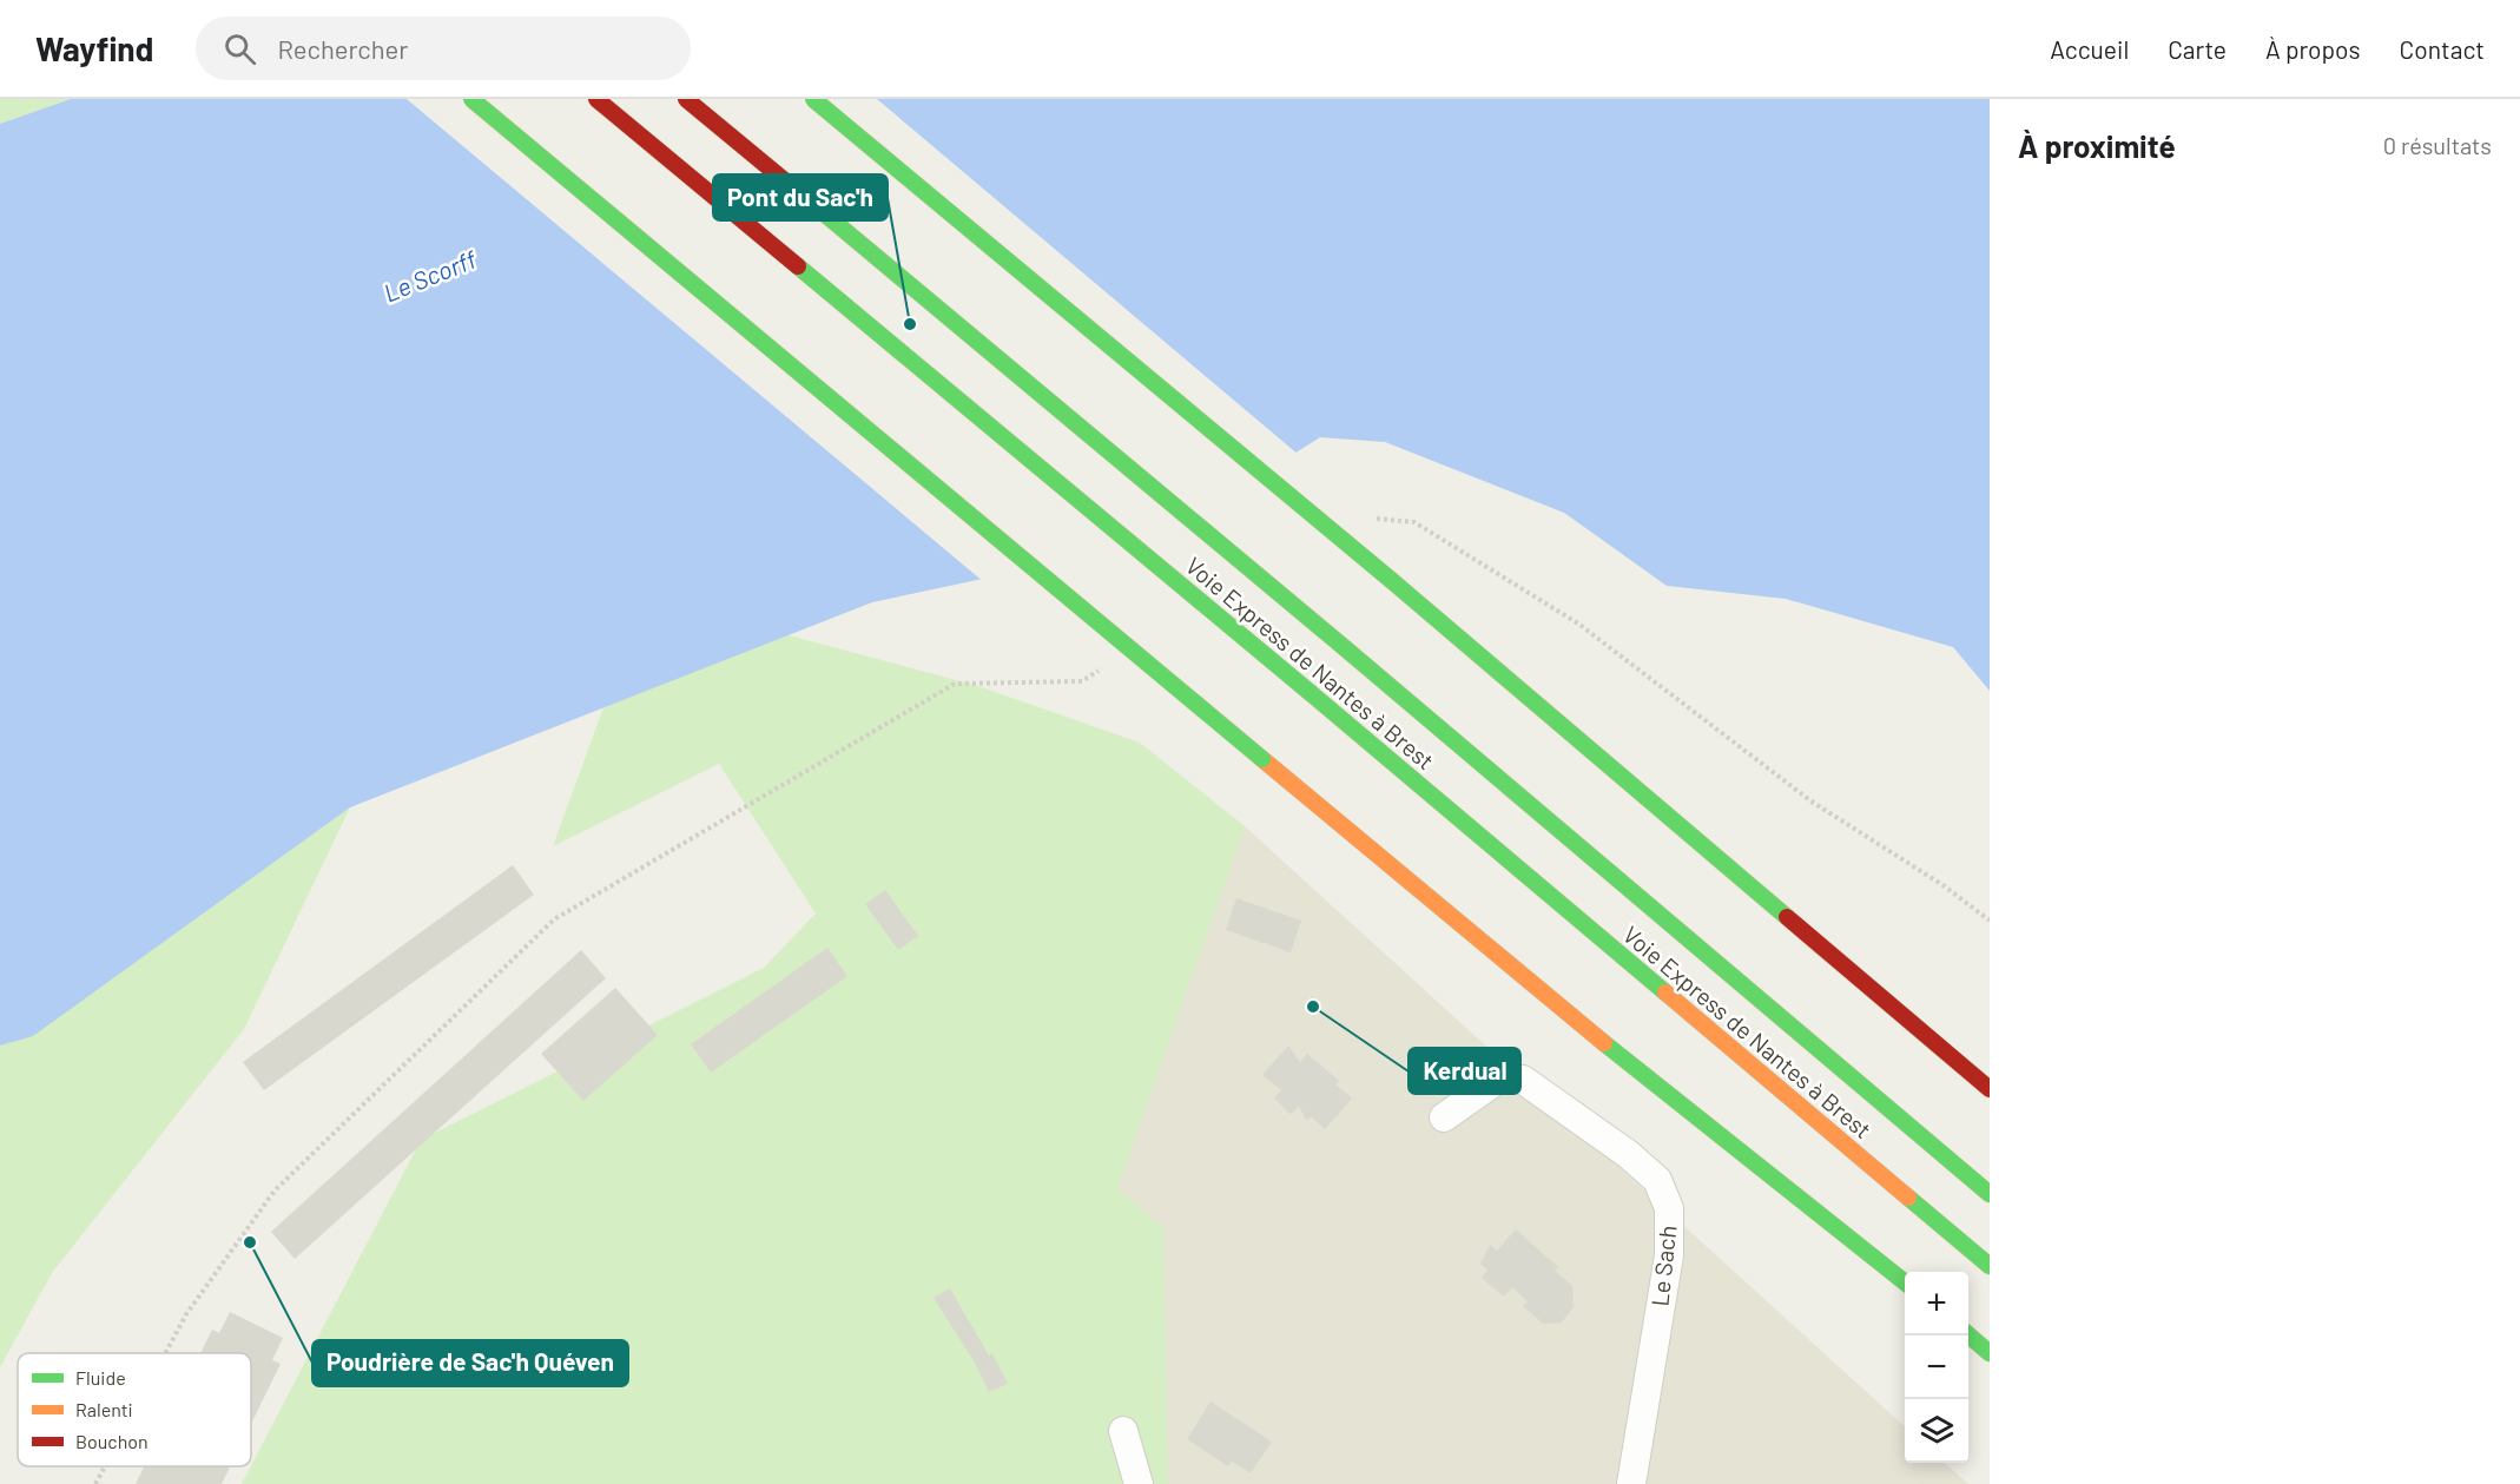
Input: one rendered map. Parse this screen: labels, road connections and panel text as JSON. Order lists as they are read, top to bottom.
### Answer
{
  "streets": {
    "highway": ["Voie Express de Nantes à Brest"],
    "street": ["Le Sach"]
  },
  "water": ["Le Scorff"],
  "places": ["Pont du Sac'h", "Kerdual", "Poudrière de Sac'h Quéven"],
  "legend": ["Fluide", "Ralenti", "Bouchon"],
  "page": {
    "header": "Wayfind",
    "search": "Rechercher",
    "nav": [
      "Accueil",
      "Carte",
      "À propos",
      "Contact"
    ],
    "heading": ["À proximité", "0 résultats"],
    "map_buttons": ["+", "−"]
  }
}
